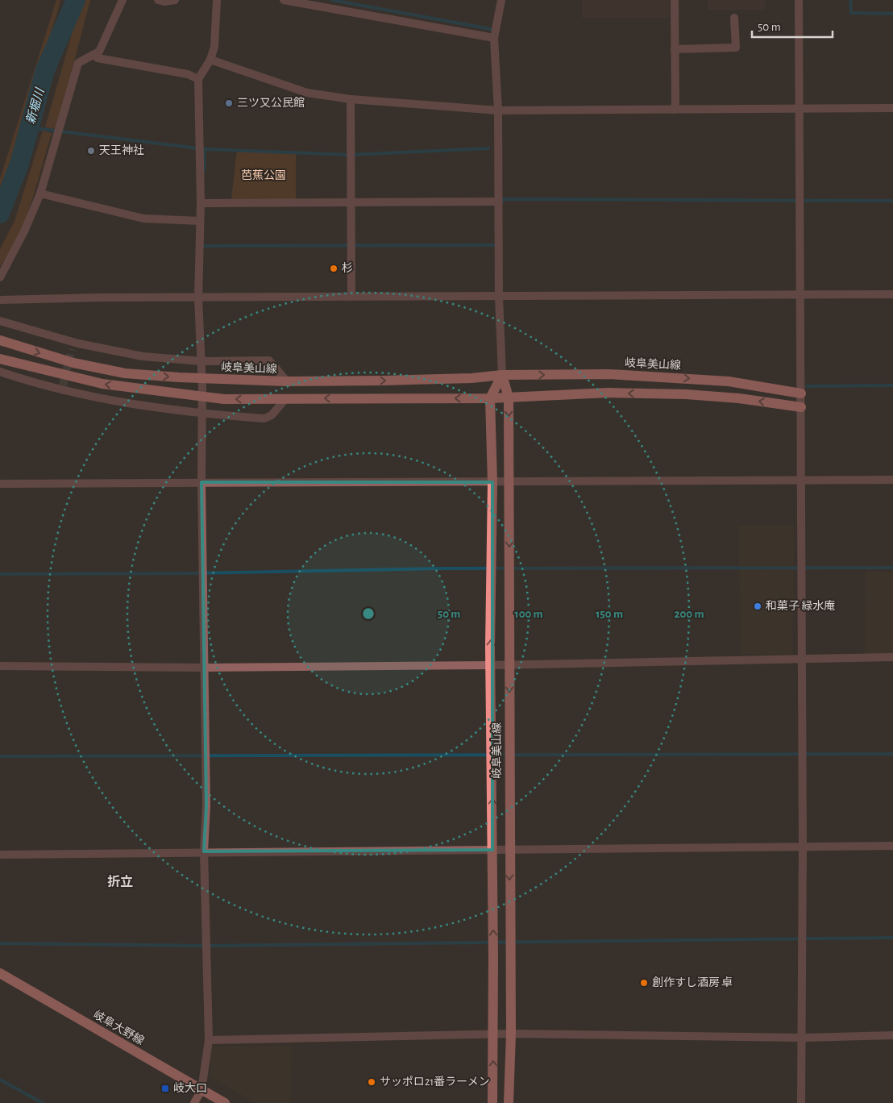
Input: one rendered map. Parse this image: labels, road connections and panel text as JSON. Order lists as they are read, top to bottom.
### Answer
{
  "streets": {
    "main road": ["岐阜美山線", "岐阜大野線"]
  },
  "districts": ["折立"],
  "water": ["新堀川"],
  "parks": ["芭蕉公園"],
  "places": {
    "other": [
      "三ツ又公民館",
      "天王神社",
      "杉",
      "和菓子 緑水庵",
      "創作すし酒房 卓",
      "サッポロ21番ラーメン"
    ],
    "transit": ["岐大口"]
  },
  "scale_bar": "50 m",
  "rings": [
    "50 m",
    "100 m",
    "150 m",
    "200 m"
  ]
}
